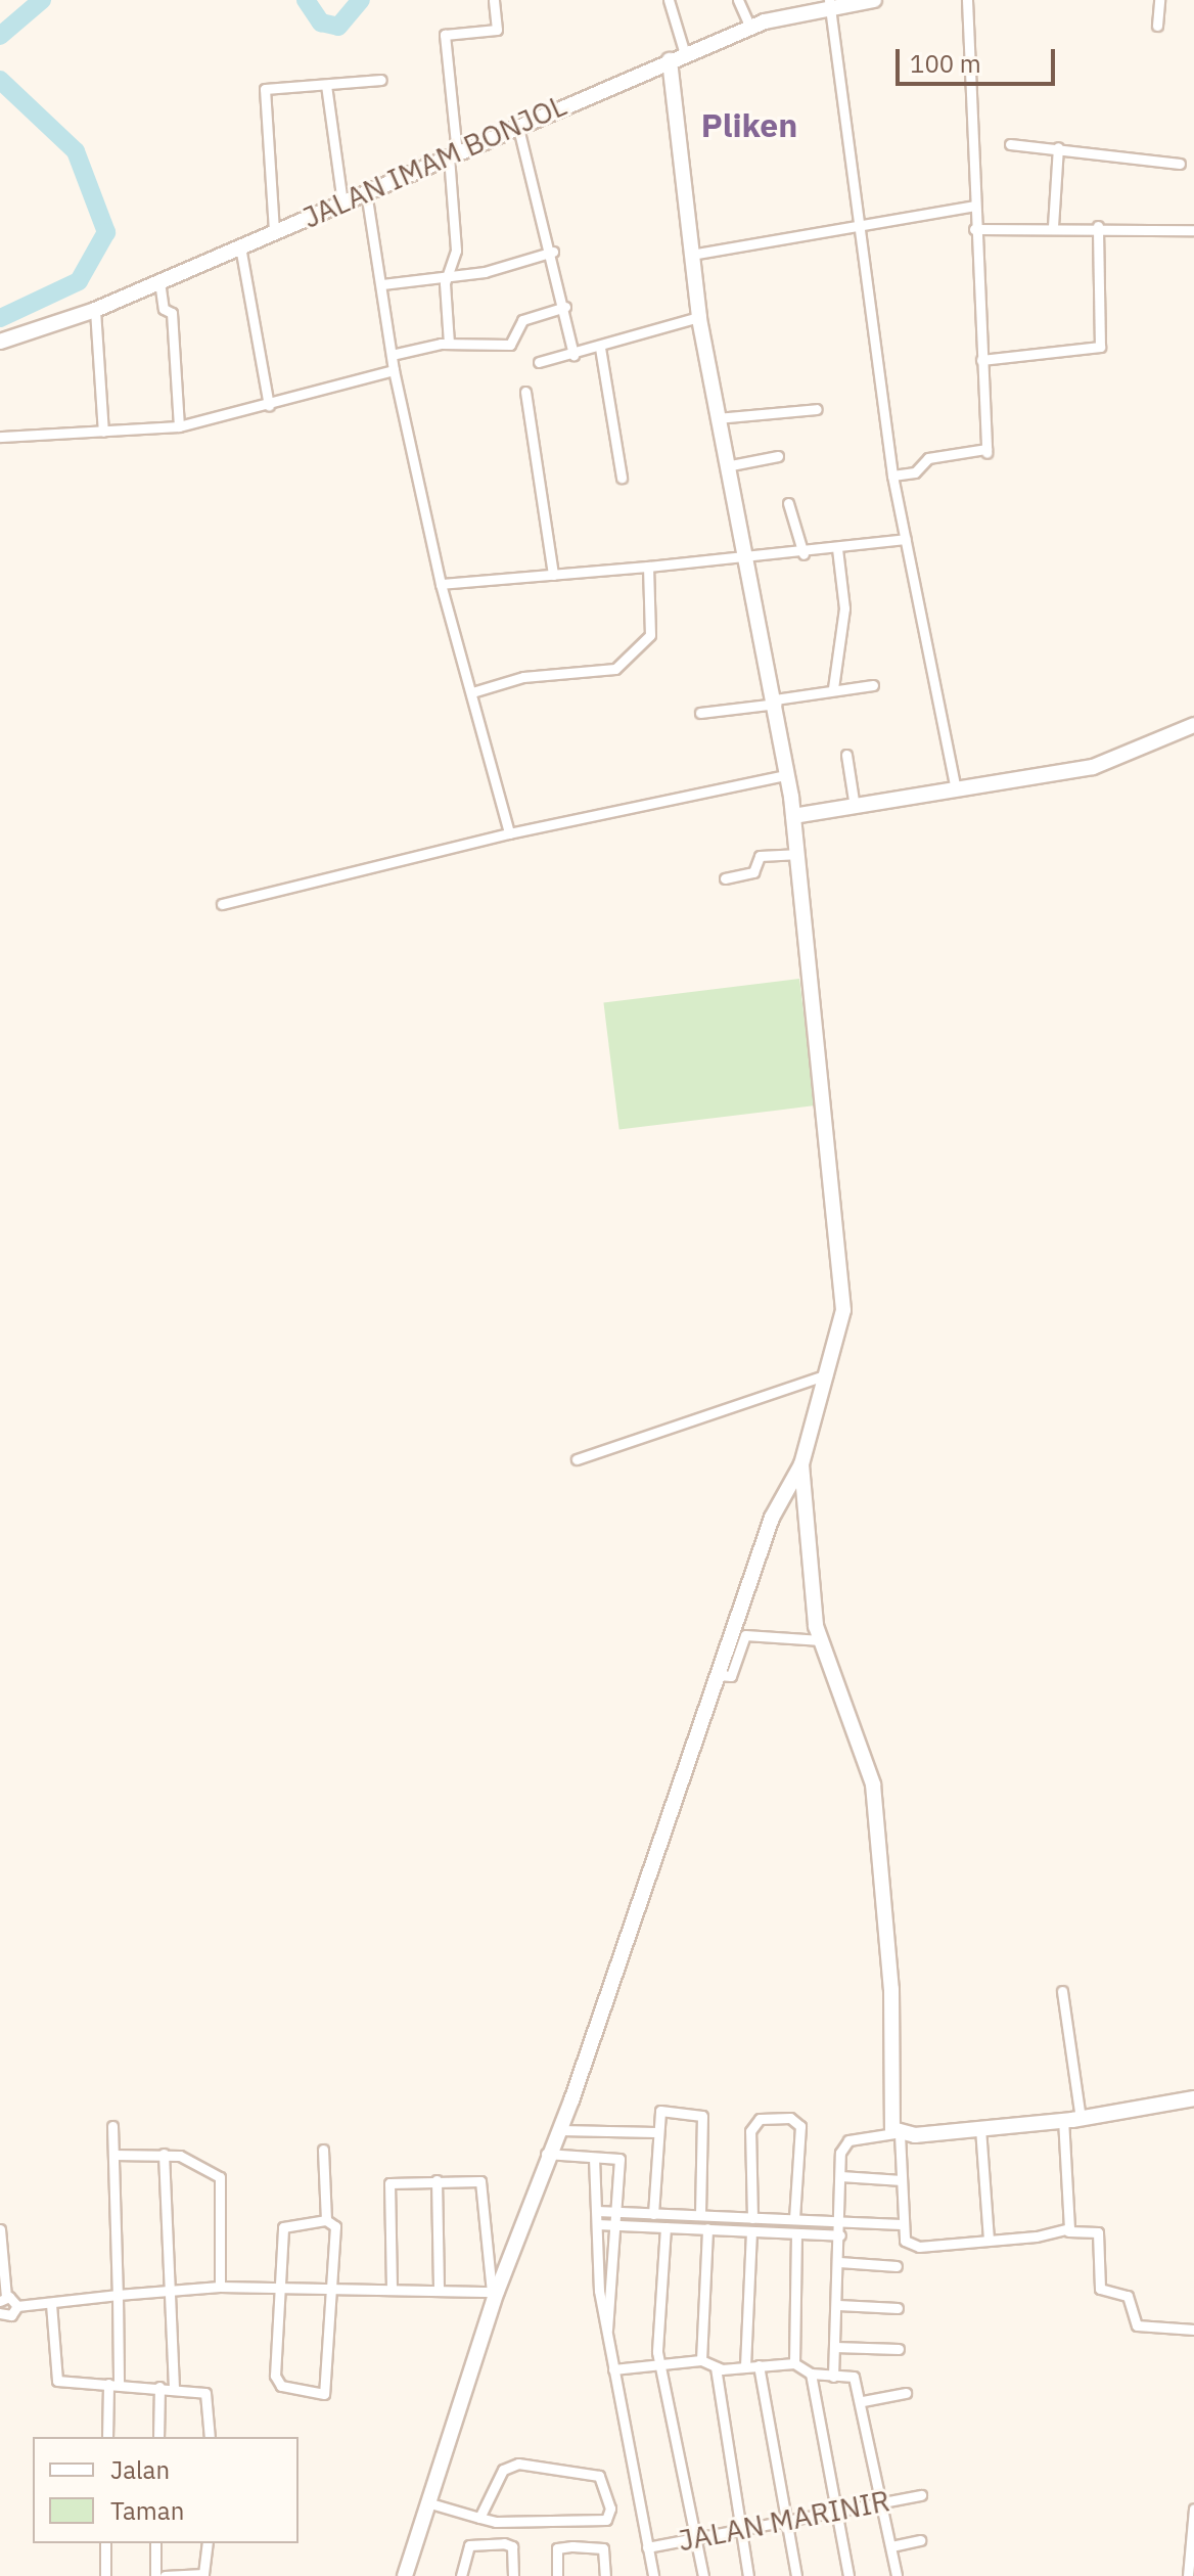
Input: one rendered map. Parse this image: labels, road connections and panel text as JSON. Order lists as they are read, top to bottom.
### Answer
{
  "streets": {
    "street": ["JALAN IMAM BONJOL", "JALAN MARINIR"]
  },
  "districts": ["Pliken"],
  "legend": ["Jalan", "Taman"],
  "scale_bar": "100 m"
}
